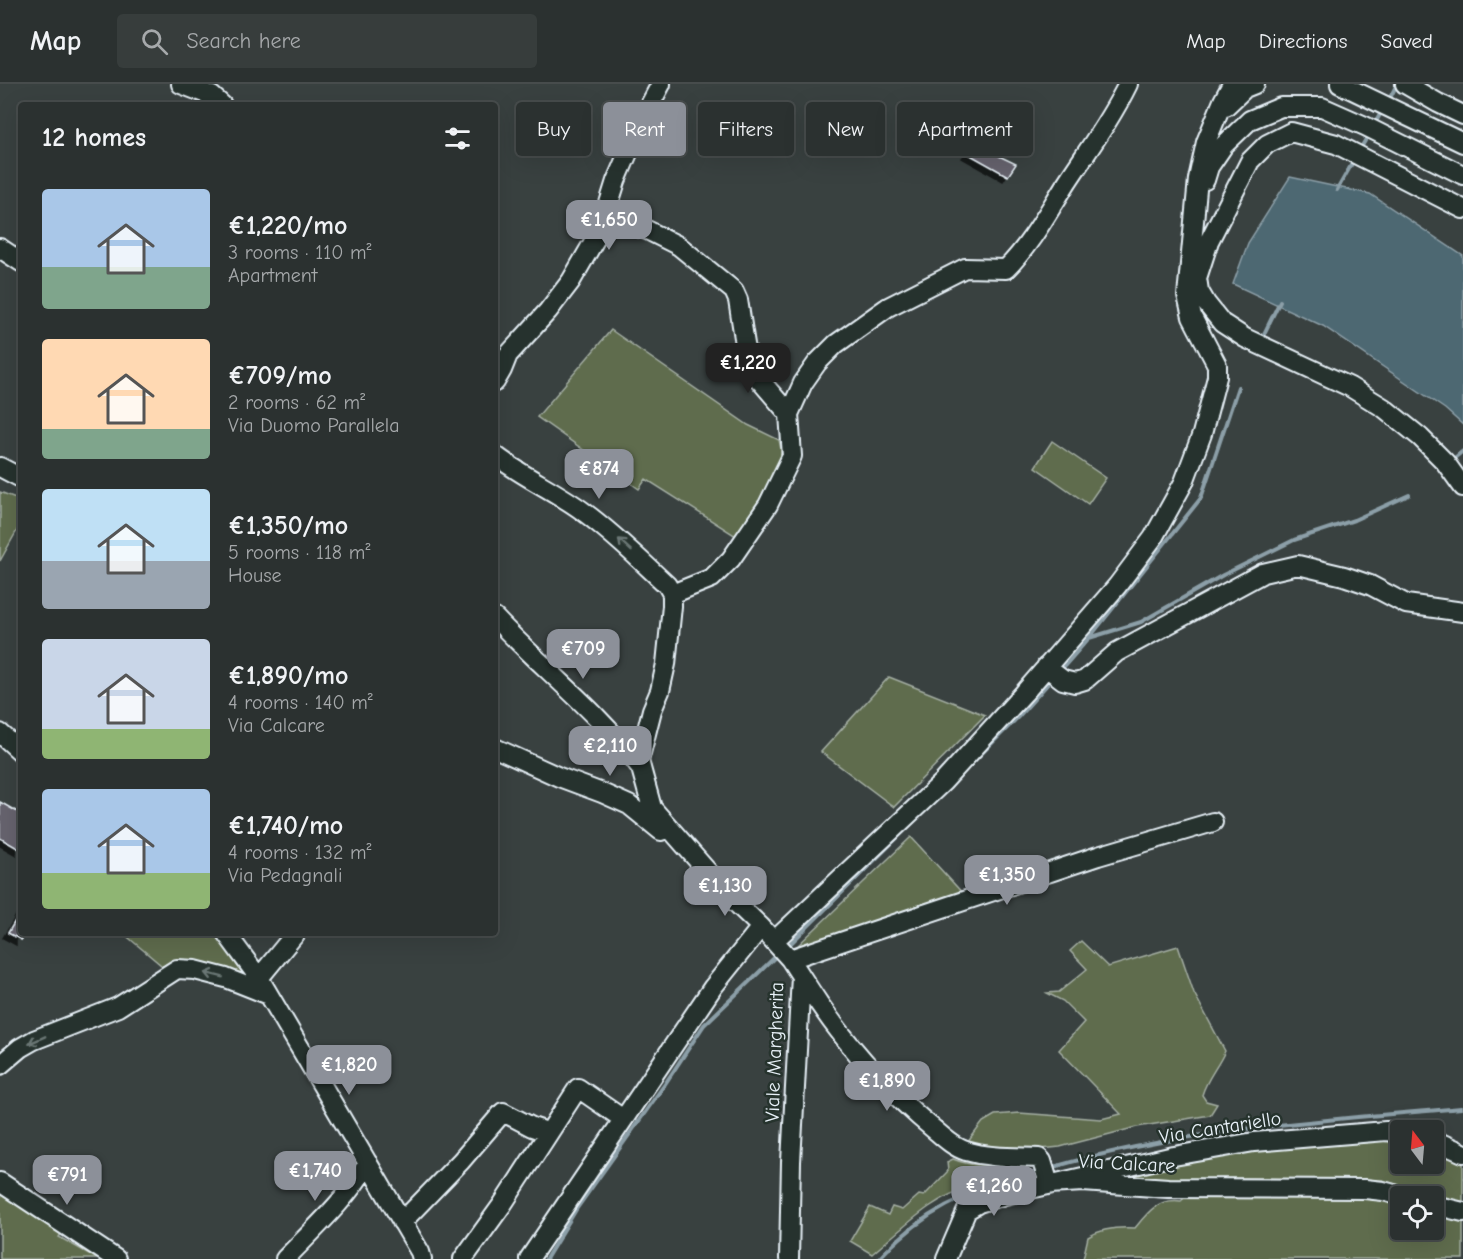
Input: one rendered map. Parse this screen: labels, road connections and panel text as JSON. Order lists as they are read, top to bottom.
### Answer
{
  "streets": {
    "street": ["Viale Margherita", "Via Cantariello", "Via Calcare"]
  },
  "crossings": [
    ["Viale Margherita", "Via Calcare"],
    ["Via Cantariello", "Via Calcare"]
  ],
  "north": "top",
  "page": {
    "header": "Map",
    "search": "Search here",
    "nav": ["Map", "Directions", "Saved"],
    "chip": [
      "Buy",
      "Rent",
      "Filters",
      "New",
      "Apartment"
    ],
    "heading": "12 homes",
    "list": [
      {
        "name": "€1,220/mo",
        "note": "3 rooms · 110 m² · Apartment"
      },
      {
        "name": "€709/mo",
        "note": "2 rooms · 62 m² · Via Duomo Parallela"
      },
      {
        "name": "€1,350/mo",
        "note": "5 rooms · 118 m² · House"
      },
      {
        "name": "€1,890/mo",
        "note": "4 rooms · 140 m² · Via Calcare"
      },
      {
        "name": "€1,740/mo",
        "note": "4 rooms · 132 m² · Via Pedagnali"
      }
    ],
    "price": [
      "€1,650",
      "€1,220",
      "€874",
      "€709",
      "€2,110",
      "€1,350",
      "€1,130",
      "€1,820",
      "€1,890",
      "€1,740",
      "€791",
      "€1,260"
    ]
  }
}
